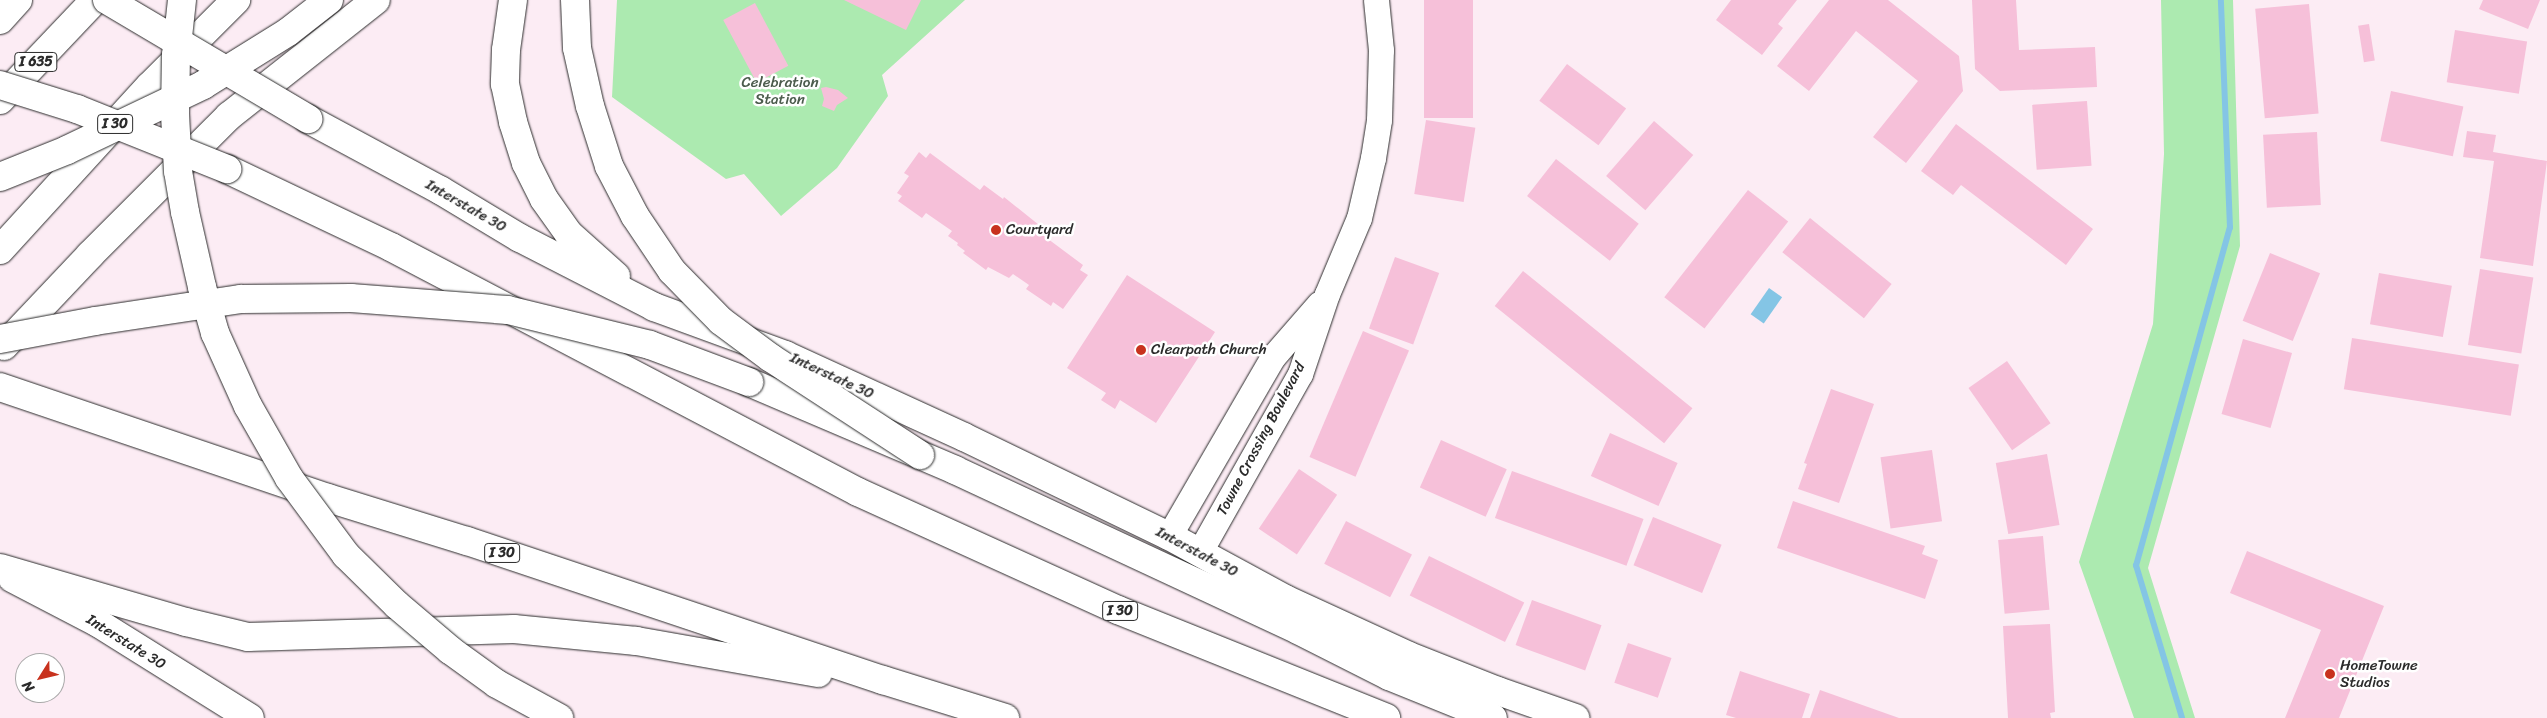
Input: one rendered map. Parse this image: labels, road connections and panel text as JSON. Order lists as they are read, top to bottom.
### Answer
{
  "streets": {
    "main road": ["I 635", "I 30", "Interstate 30"],
    "street": ["Towne Crossing Boulevard"]
  },
  "crossings": [
    ["Interstate 30", "Towne Crossing Boulevard"]
  ],
  "parks": ["Celebration Station"],
  "places": ["Courtyard", "Clearpath Church", "HomeTowne Studios"],
  "north": "bottom left"
}
